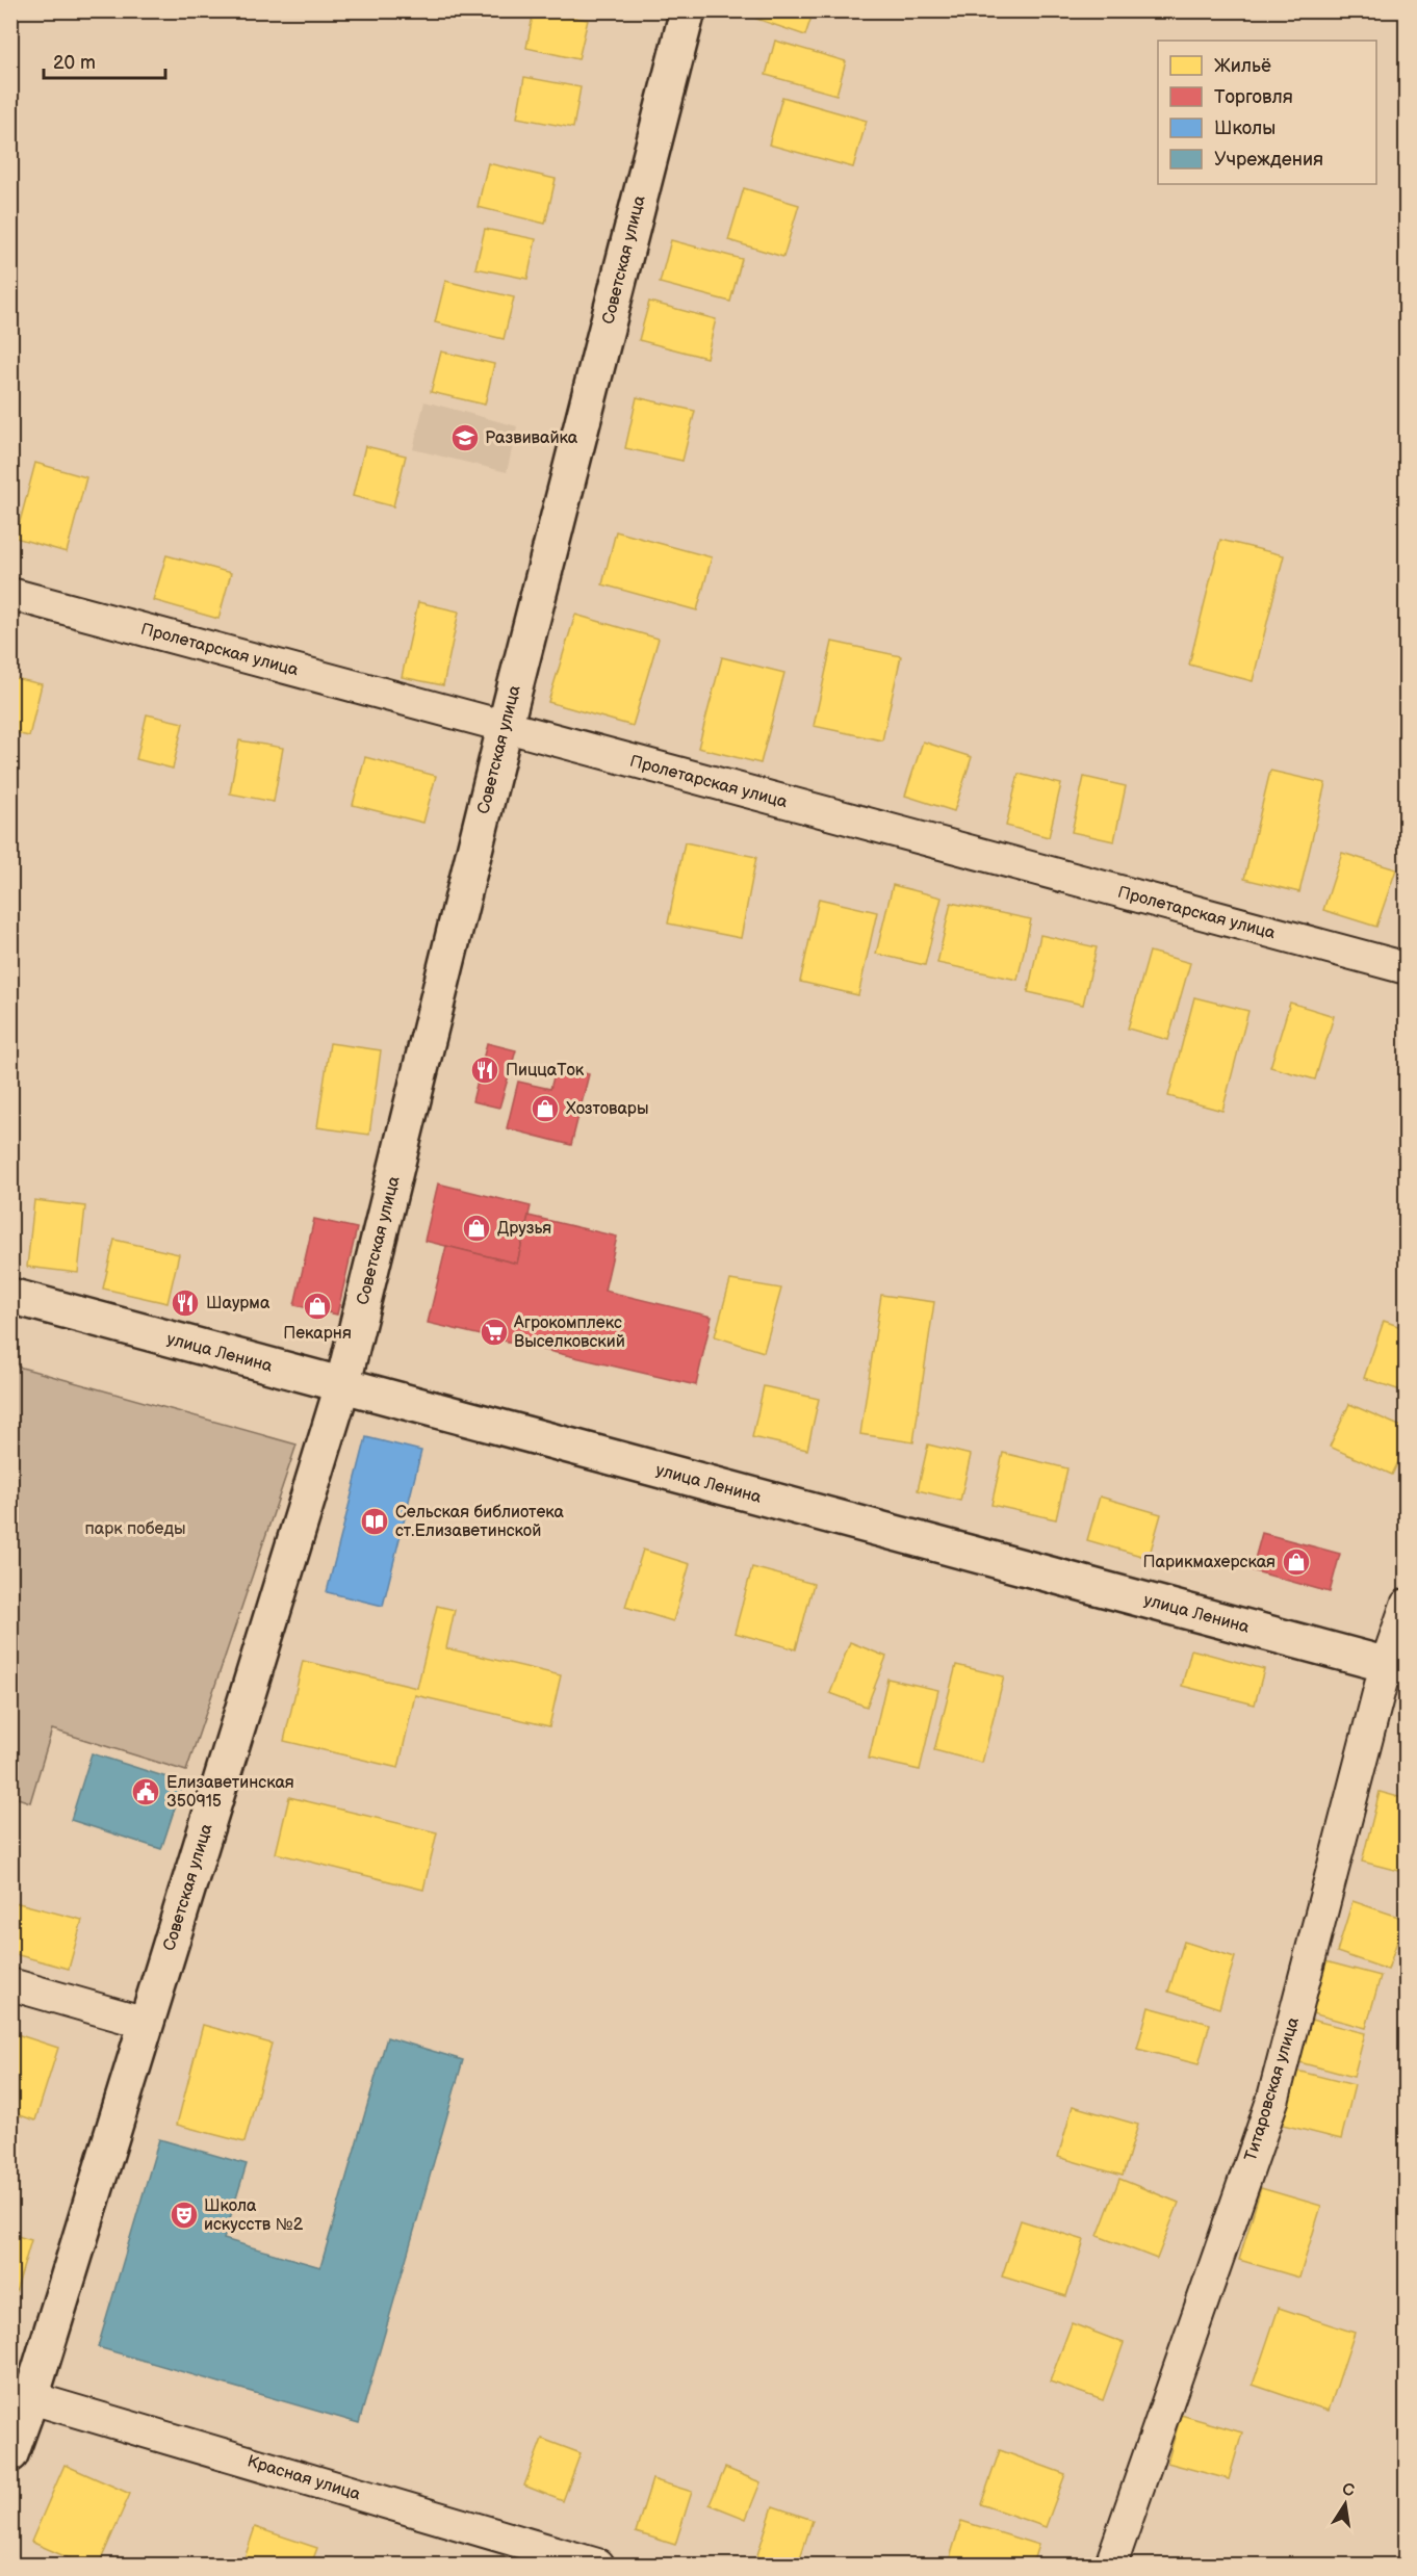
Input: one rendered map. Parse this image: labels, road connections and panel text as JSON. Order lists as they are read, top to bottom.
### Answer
{
  "streets": {
    "street": [
      "Советская улица",
      "Пролетарская улица",
      "улица Ленина",
      "Титаровская улица",
      "Красная улица"
    ]
  },
  "crossings": [
    ["Советская улица", "Пролетарская улица"],
    ["Советская улица", "улица Ленина"],
    ["Советская улица", "Красная улица"],
    ["улица Ленина", "Титаровская улица"]
  ],
  "parks": ["парк победы"],
  "places": {
    "school or university": ["Развивайка"],
    "restaurant": ["ПиццаТок", "Шаурма"],
    "shop": [
      "Хозтовары",
      "Друзья",
      "Пекарня",
      "Парикмахерская"
    ],
    "supermarket": ["Агрокомплекс Выселковский"],
    "library": ["Сельская библиотека ст.Елизаветинской"],
    "public building": ["Елизаветинская 350915"],
    "theatre": ["Школа искусств №2"]
  },
  "legend": [
    "Жильё",
    "Торговля",
    "Школы",
    "Учреждения"
  ],
  "scale_bar": "20 m",
  "north": "top"
}
